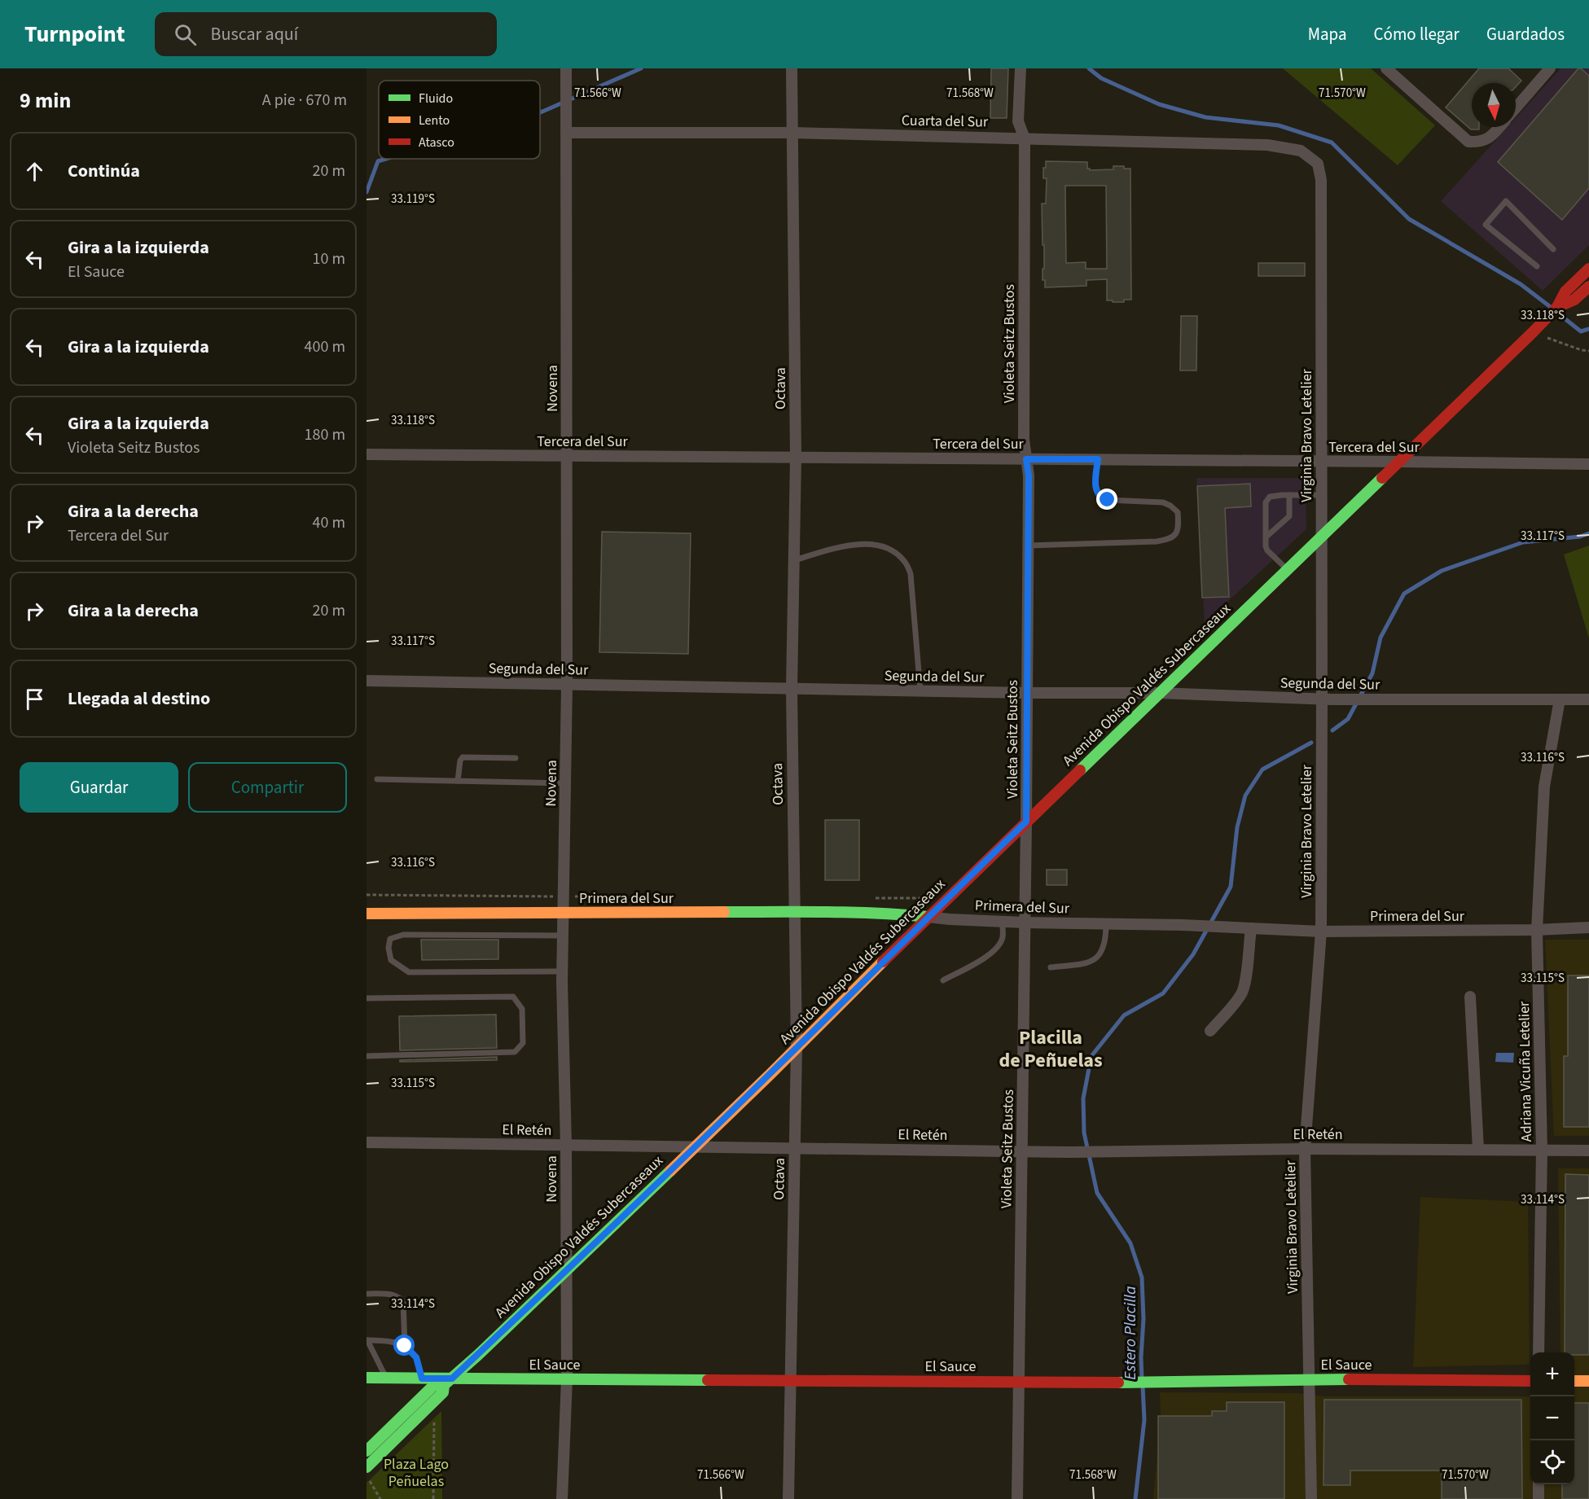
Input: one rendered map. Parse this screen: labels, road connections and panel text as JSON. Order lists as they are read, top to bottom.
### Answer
{
  "streets": {
    "street": [
      "Cuarta del Sur",
      "Violeta Seitz Bustos",
      "Novena",
      "Octava",
      "Virginia Bravo Letelier",
      "Tercera del Sur",
      "Segunda del Sur",
      "Avenida Obispo Valdés Subercaseaux",
      "Primera del Sur",
      "Adriana Vicuña Letelier",
      "El Retén",
      "El Sauce"
    ]
  },
  "crossings": [
    ["Cuarta del Sur", "Violeta Seitz Bustos"],
    ["Cuarta del Sur", "Novena"],
    ["Cuarta del Sur", "Octava"],
    ["Cuarta del Sur", "Virginia Bravo Letelier"],
    ["Violeta Seitz Bustos", "Tercera del Sur"],
    ["Violeta Seitz Bustos", "Segunda del Sur"],
    ["Violeta Seitz Bustos", "Avenida Obispo Valdés Subercaseaux"],
    ["Violeta Seitz Bustos", "Primera del Sur"],
    ["Violeta Seitz Bustos", "El Retén"],
    ["Violeta Seitz Bustos", "El Sauce"],
    ["Novena", "Tercera del Sur"],
    ["Novena", "Segunda del Sur"],
    ["Novena", "Avenida Obispo Valdés Subercaseaux"],
    ["Novena", "Primera del Sur"],
    ["Novena", "El Retén"],
    ["Novena", "El Sauce"],
    ["Octava", "Tercera del Sur"],
    ["Octava", "Segunda del Sur"],
    ["Octava", "Avenida Obispo Valdés Subercaseaux"],
    ["Octava", "Primera del Sur"],
    ["Octava", "El Retén"],
    ["Octava", "El Sauce"],
    ["Virginia Bravo Letelier", "Tercera del Sur"],
    ["Virginia Bravo Letelier", "Segunda del Sur"],
    ["Virginia Bravo Letelier", "Avenida Obispo Valdés Subercaseaux"],
    ["Virginia Bravo Letelier", "Primera del Sur"],
    ["Virginia Bravo Letelier", "El Retén"],
    ["Virginia Bravo Letelier", "El Sauce"],
    ["Tercera del Sur", "Avenida Obispo Valdés Subercaseaux"],
    ["Segunda del Sur", "Avenida Obispo Valdés Subercaseaux"],
    ["Segunda del Sur", "Adriana Vicuña Letelier"],
    ["Avenida Obispo Valdés Subercaseaux", "Primera del Sur"],
    ["Avenida Obispo Valdés Subercaseaux", "El Retén"],
    ["Avenida Obispo Valdés Subercaseaux", "El Sauce"],
    ["Primera del Sur", "Adriana Vicuña Letelier"],
    ["Adriana Vicuña Letelier", "El Retén"]
  ],
  "districts": ["Placilla de Peñuelas"],
  "water": ["Estero Placilla"],
  "parks": ["Plaza Lago Peñuelas"],
  "legend": ["Fluido", "Lento", "Atasco"],
  "north": "bottom",
  "page": {
    "header": "Turnpoint",
    "search": "Buscar aquí",
    "nav": ["Mapa", "Cómo llegar", "Guardados"],
    "heading": ["9 min", "A pie · 670 m"],
    "list": [
      ["Continúa", "20 m"],
      ["Gira a la izquierda", "El Sauce", "10 m"],
      ["Gira a la izquierda", "400 m"],
      ["Gira a la izquierda", "Violeta Seitz Bustos", "180 m"],
      ["Gira a la derecha", "Tercera del Sur", "40 m"],
      ["Gira a la derecha", "20 m"],
      "Llegada al destino"
    ],
    "buttons": ["Guardar", "Compartir"],
    "map_buttons": ["+", "−"]
  },
  "coordinates": [
    "71.566°W",
    "71.568°W",
    "71.570°W",
    "33.119°S",
    "33.118°S",
    "33.117°S",
    "33.116°S",
    "33.115°S",
    "33.114°S"
  ]
}
